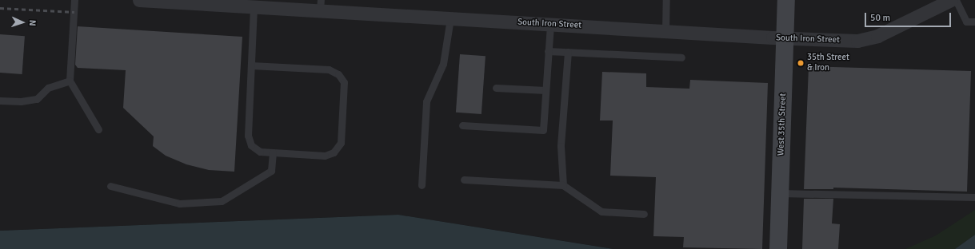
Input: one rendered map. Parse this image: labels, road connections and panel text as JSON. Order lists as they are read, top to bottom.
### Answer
{
  "streets": {
    "main road": ["West 35th Street"],
    "street": ["South Iron Street"]
  },
  "crossings": [
    ["South Iron Street", "West 35th Street"]
  ],
  "places": ["35th Street & Iron"],
  "scale_bar": "50 m",
  "north": "right"
}
